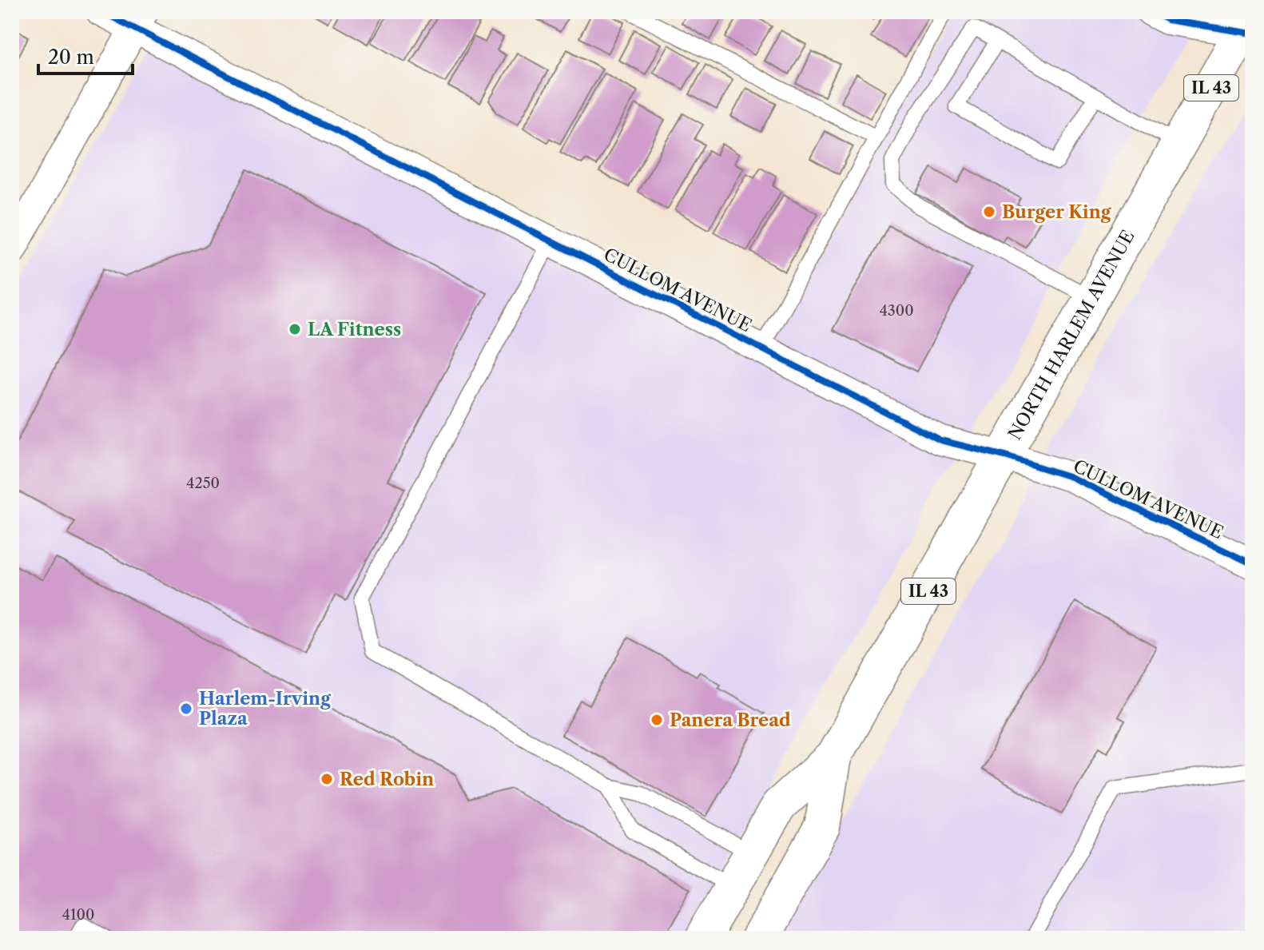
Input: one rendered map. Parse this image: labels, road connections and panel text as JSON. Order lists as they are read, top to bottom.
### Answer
{
  "streets": {
    "main road": ["IL 43", "NORTH HARLEM AVENUE"],
    "street": ["CULLOM AVENUE"]
  },
  "crossings": [
    ["CULLOM AVENUE", "NORTH HARLEM AVENUE"]
  ],
  "places": [
    "Burger King",
    "LA Fitness",
    "Harlem-Irving Plaza",
    "Panera Bread",
    "Red Robin"
  ],
  "house_numbers": ["4300", "4250", "4100"],
  "scale_bar": "20 m"
}
